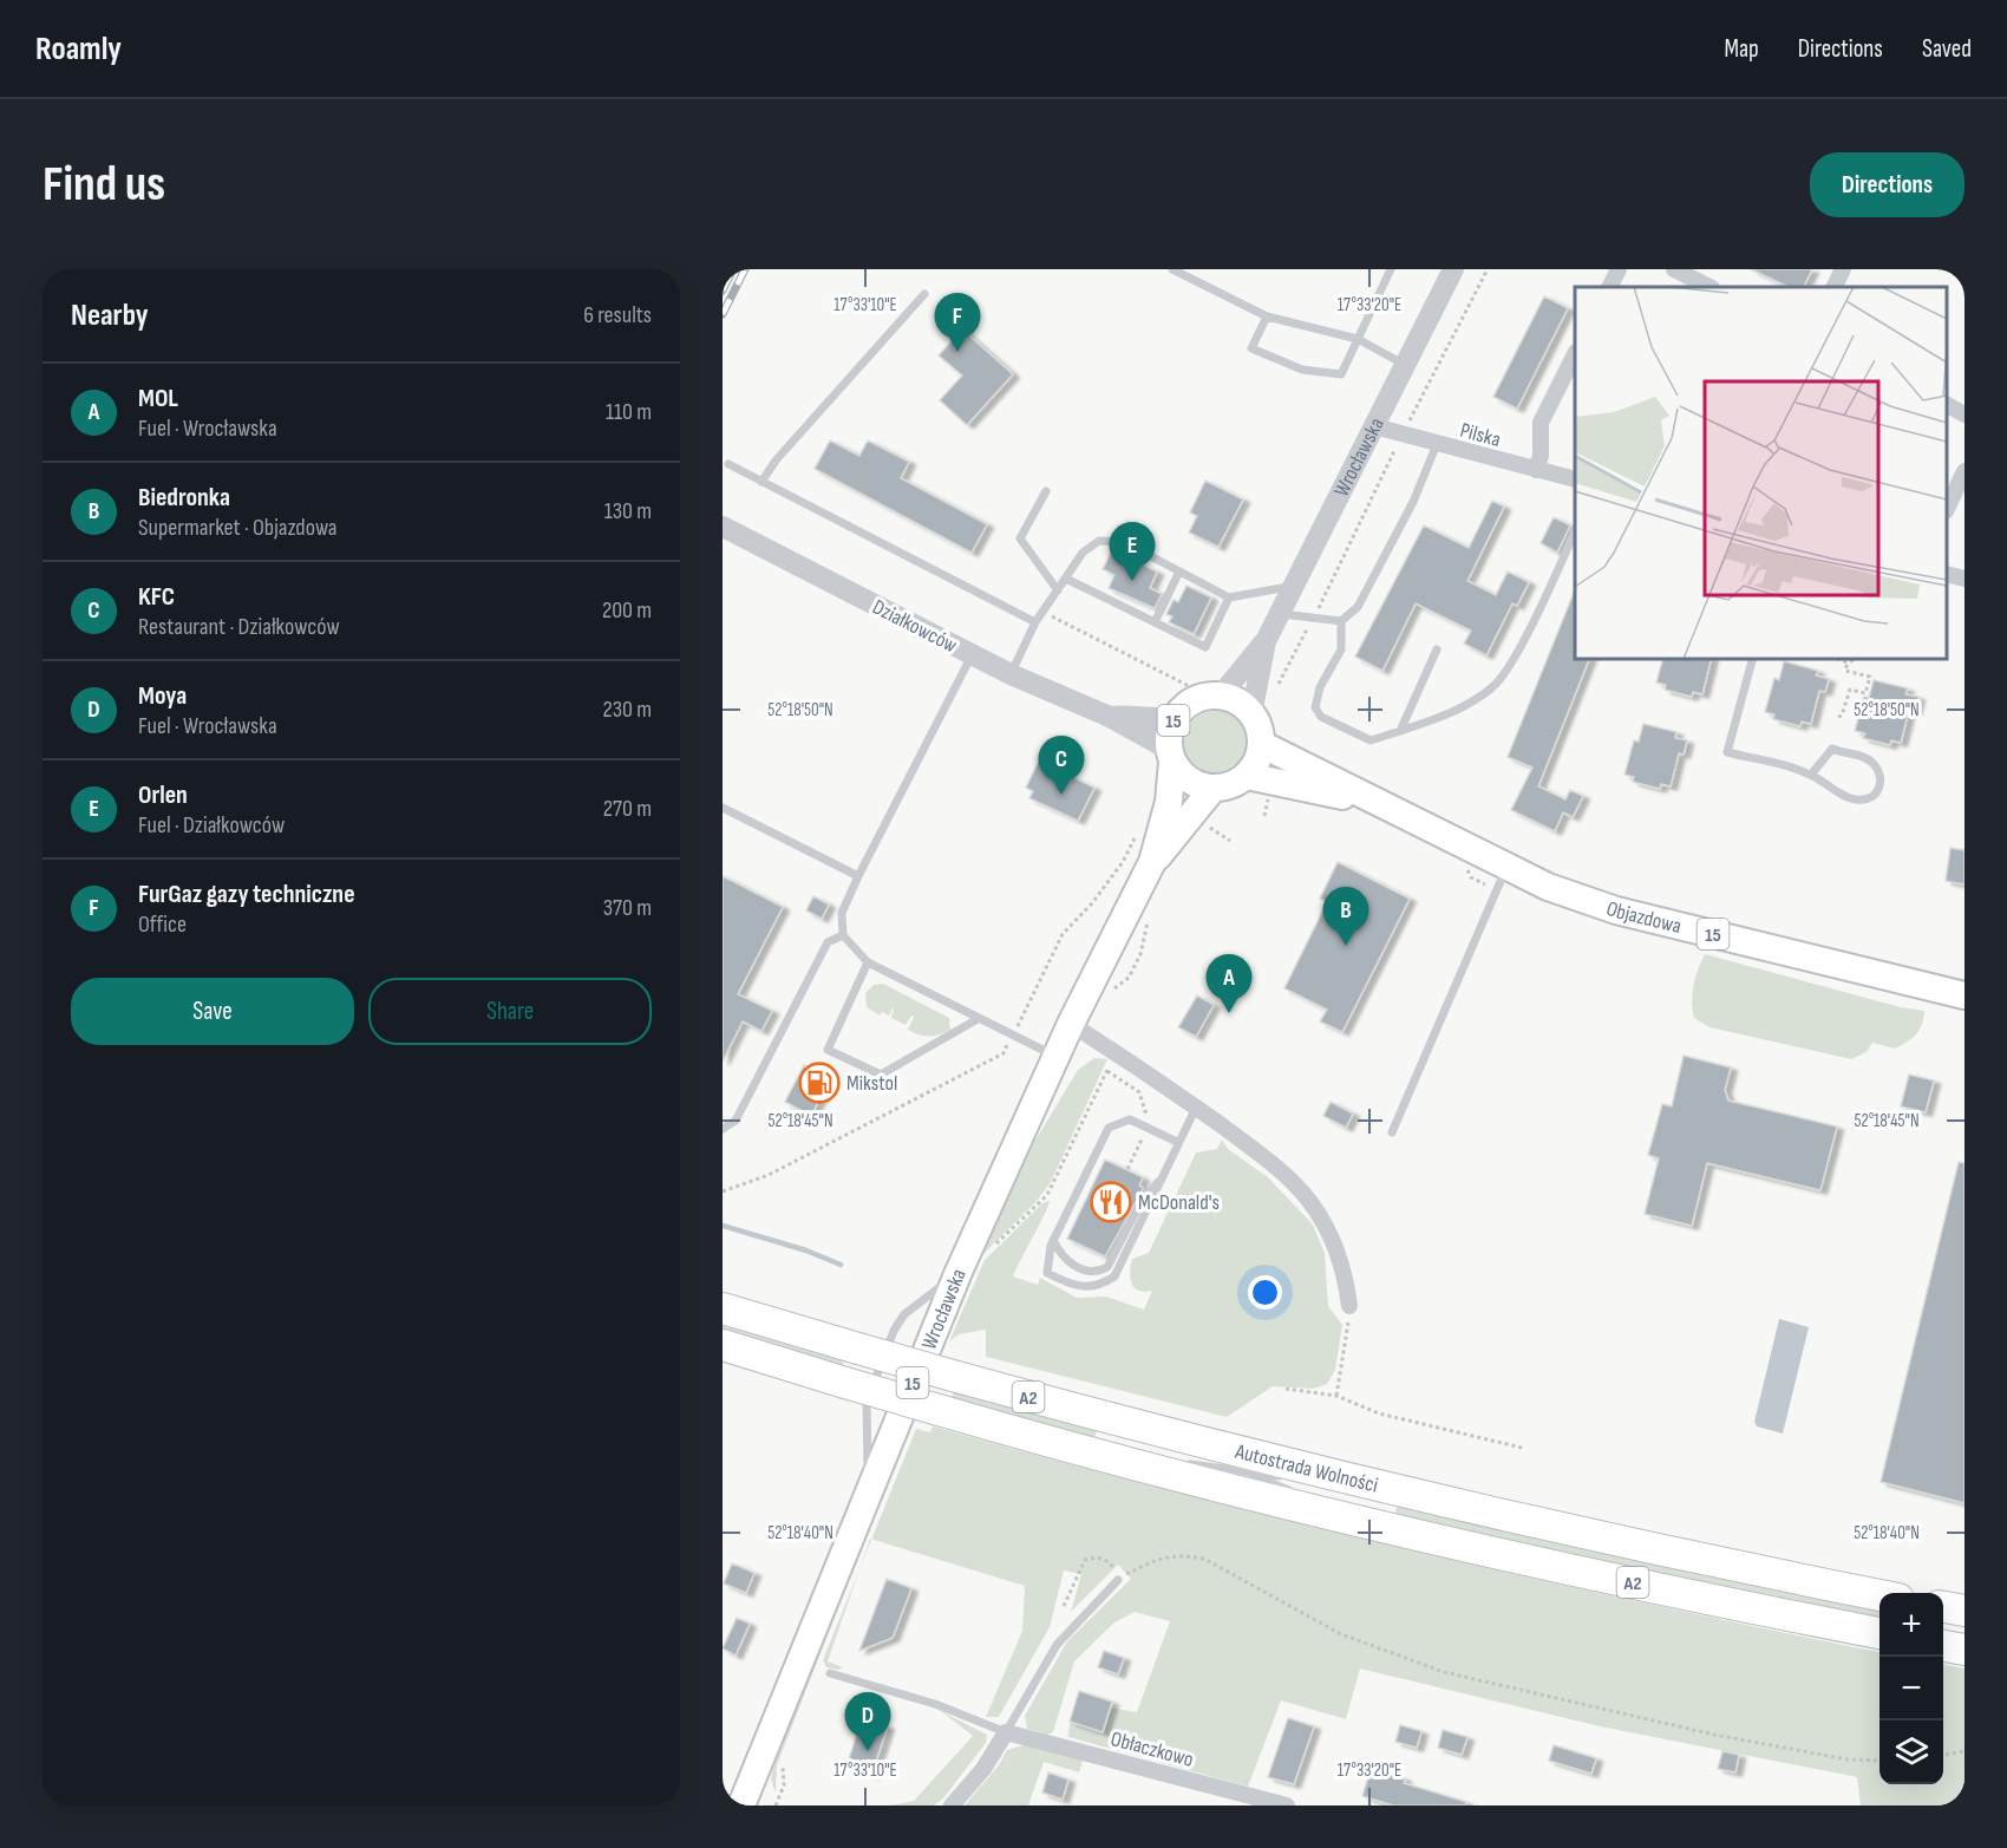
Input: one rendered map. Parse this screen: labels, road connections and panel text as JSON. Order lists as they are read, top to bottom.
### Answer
{
  "streets": {
    "highway": ["A2", "Autostrada Wolności"],
    "main road": ["Wrocławska", "15", "Objazdowa"],
    "street": ["Pilska", "Działkowców", "Obłaczkowo"]
  },
  "crossings": [
    ["Pilska", "Wrocławska"],
    ["Wrocławska", "Działkowców"],
    ["Wrocławska", "15"],
    ["Wrocławska", "Objazdowa"],
    ["Działkowców", "15"],
    ["Działkowców", "Objazdowa"],
    ["15", "Objazdowa"]
  ],
  "places": {
    "fuel station": ["Mikstol"],
    "restaurant": ["McDonald's"]
  },
  "page": {
    "header": "Roamly",
    "nav": ["Map", "Directions", "Saved"],
    "buttons": [
      "Directions",
      ["Save", "Share"]
    ],
    "title": "Find us",
    "heading": ["Nearby", "6 results"],
    "pins": [
      "F",
      "E",
      "C",
      "B",
      "A",
      "D"
    ],
    "list": [
      {
        "mark": "A",
        "name": "MOL",
        "note": "Fuel · Wrocławska",
        "value": "110 m"
      },
      {
        "mark": "B",
        "name": "Biedronka",
        "note": "Supermarket · Objazdowa",
        "value": "130 m"
      },
      {
        "mark": "C",
        "name": "KFC",
        "note": "Restaurant · Działkowców",
        "value": "200 m"
      },
      {
        "mark": "D",
        "name": "Moya",
        "note": "Fuel · Wrocławska",
        "value": "230 m"
      },
      {
        "mark": "E",
        "name": "Orlen",
        "note": "Fuel · Działkowców",
        "value": "270 m"
      },
      {
        "mark": "F",
        "name": "FurGaz gazy techniczne",
        "note": "Office",
        "value": "370 m"
      }
    ],
    "map_buttons": ["+", "−"]
  },
  "coordinates": [
    "17°33'10\"E",
    "17°33'20\"E",
    "52°18'50\"N",
    "52°18'45\"N",
    "52°18'40\"N"
  ]
}
